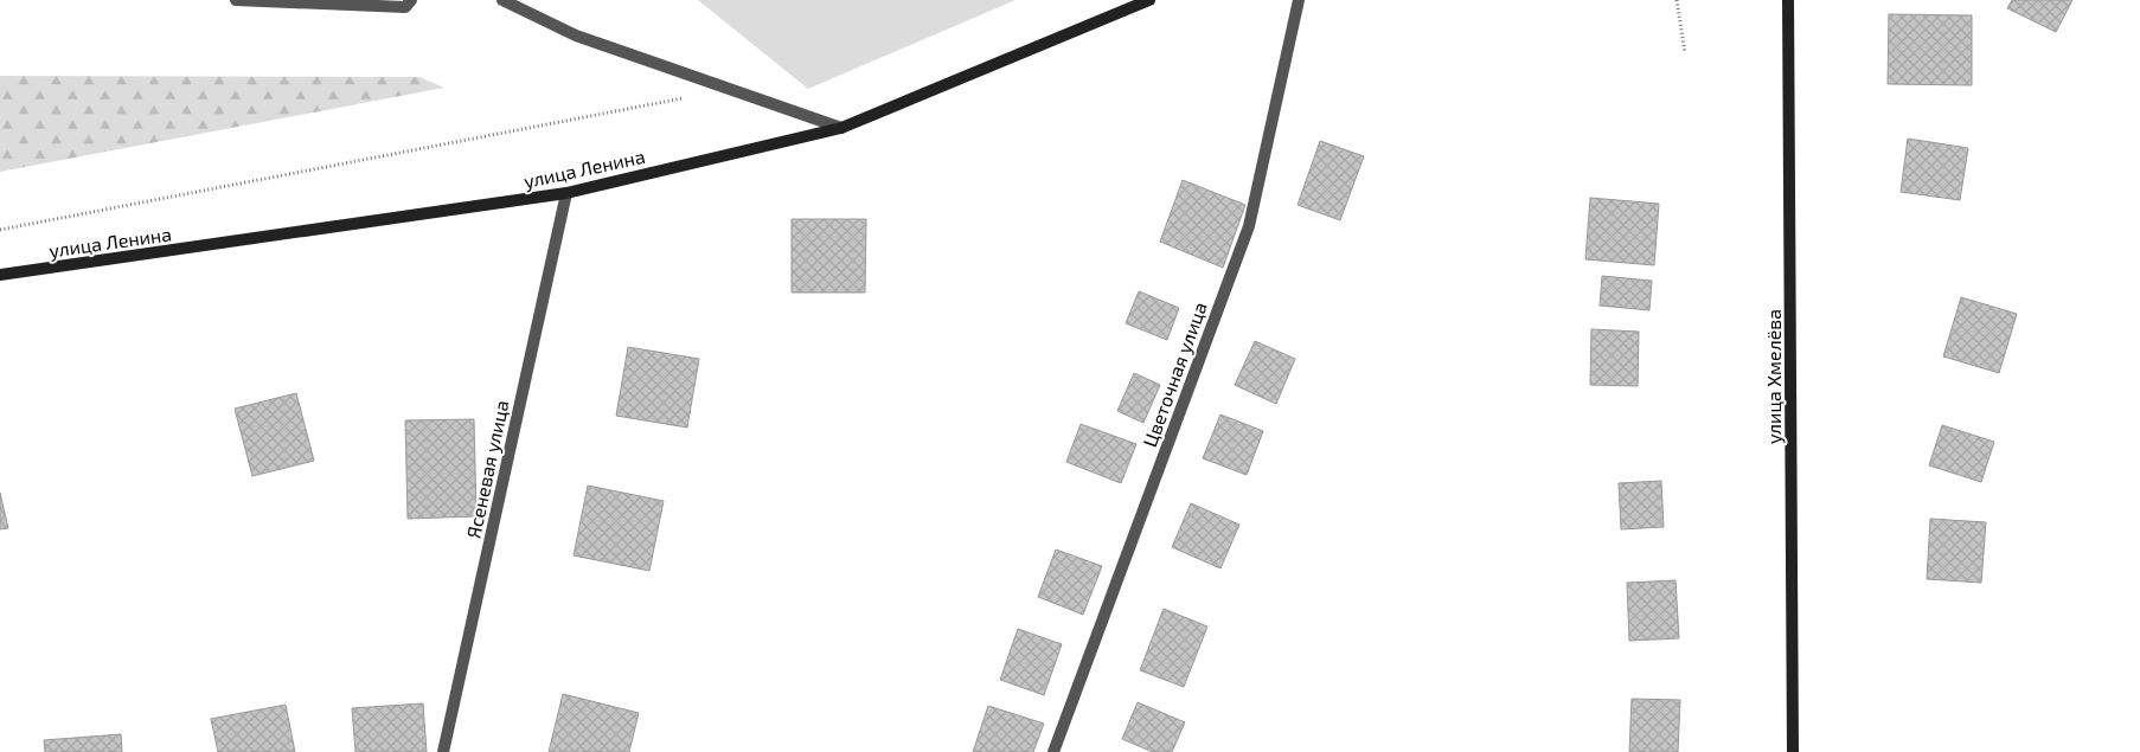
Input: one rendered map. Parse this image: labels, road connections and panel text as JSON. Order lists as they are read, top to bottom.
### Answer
{
  "streets": {
    "main road": ["улица Ленина", "улица Хмелёва"],
    "street": ["Цветочная улица", "Ясеневая улица"]
  },
  "crossings": [
    ["улица Ленина", "Ясеневая улица"]
  ]
}
